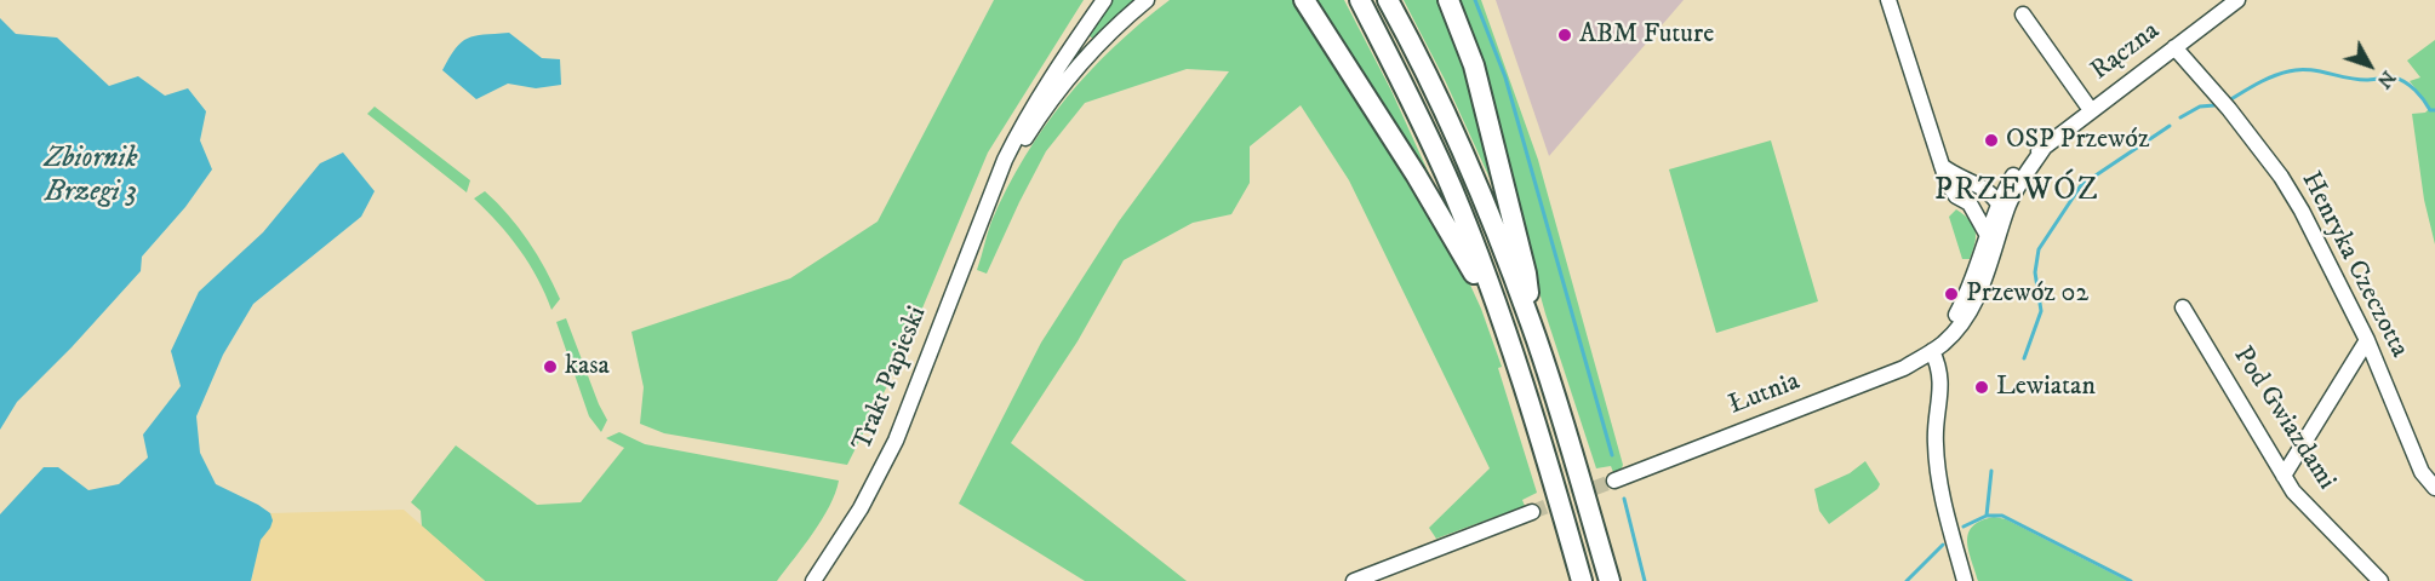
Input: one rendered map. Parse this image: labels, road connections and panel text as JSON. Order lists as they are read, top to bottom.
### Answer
{
  "streets": {
    "street": [
      "Rączna",
      "Henryka Czeczotta",
      "Trakt Papieski",
      "Łutnia",
      "Pod Gwiazdami"
    ]
  },
  "crossings": [
    ["Rączna", "Henryka Czeczotta"]
  ],
  "districts": ["PRZEWÓZ"],
  "water": ["Zbiornik Brzegi 3"],
  "places": [
    "ABM Future",
    "OSP Przewóz",
    "Przewóz 02",
    "kasa",
    "Lewiatan"
  ],
  "north": "bottom right"
}
